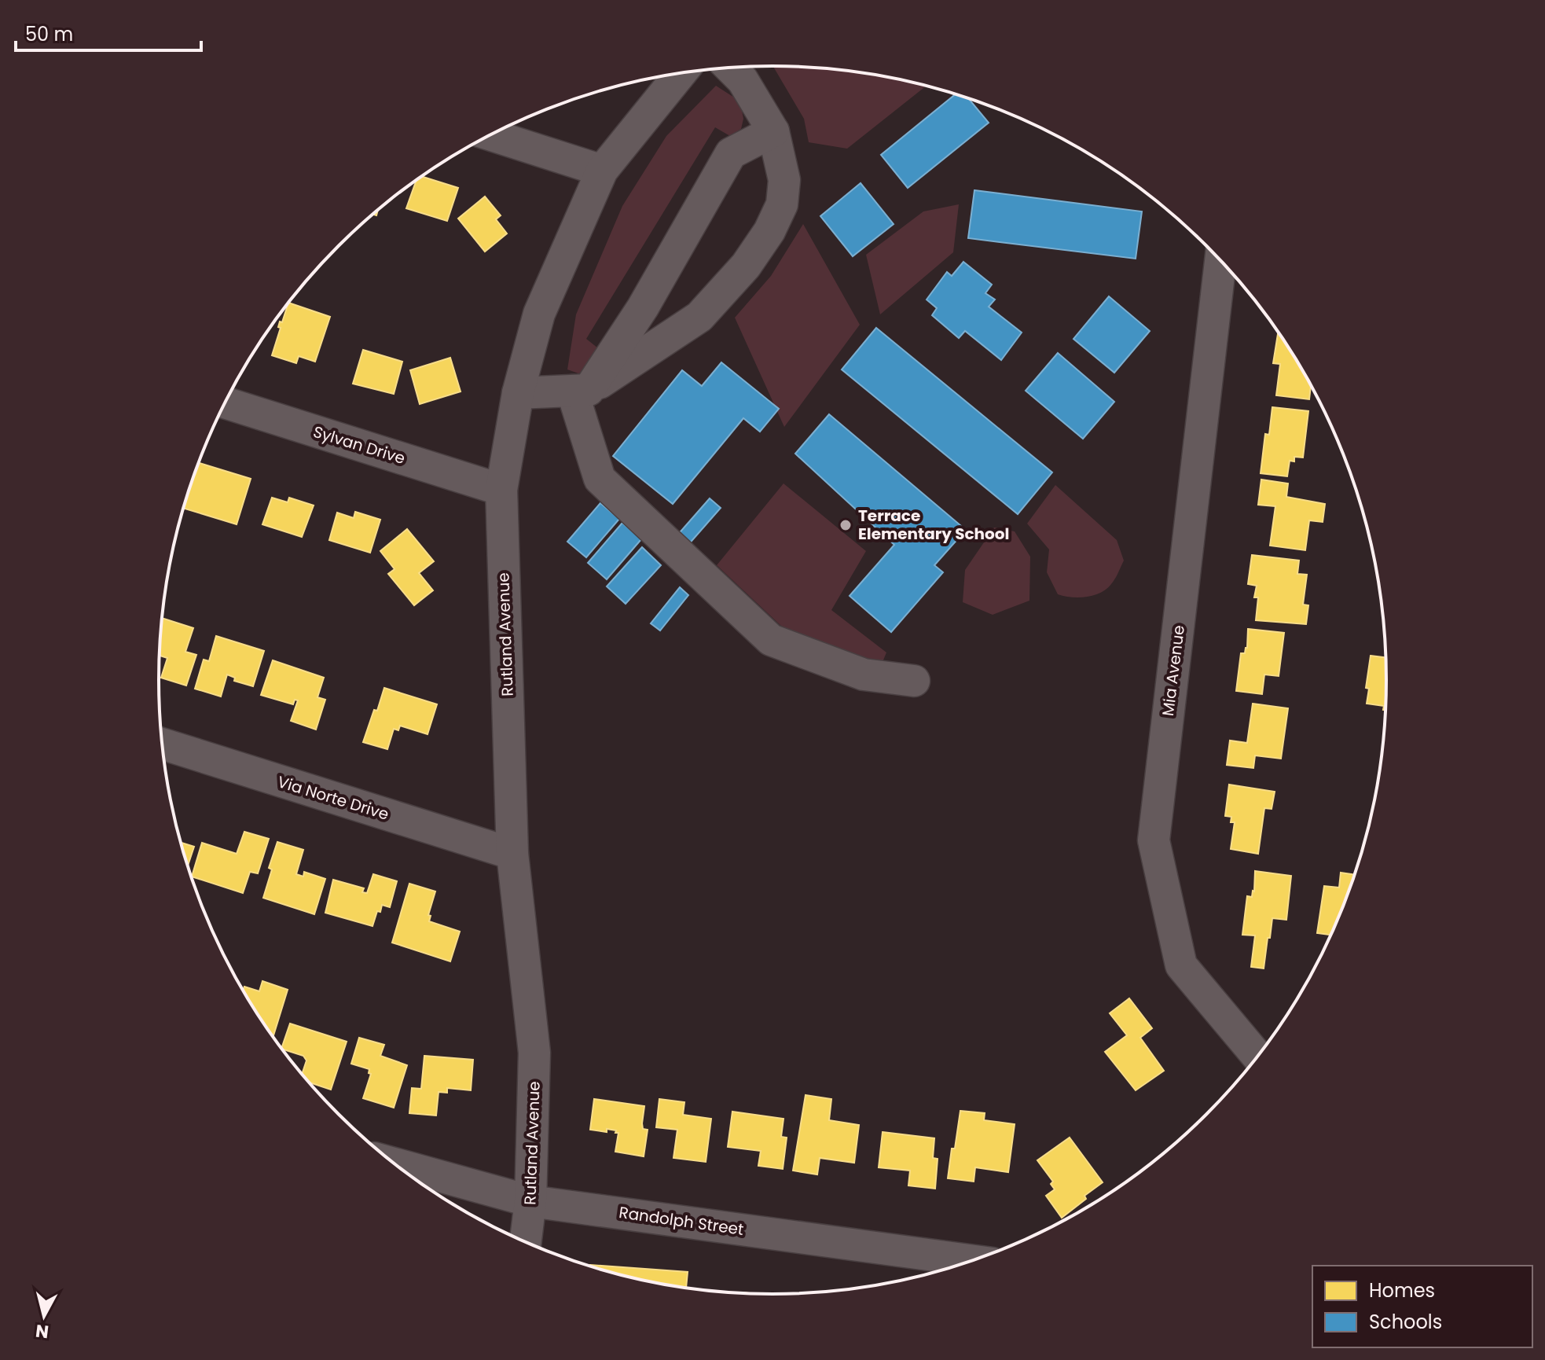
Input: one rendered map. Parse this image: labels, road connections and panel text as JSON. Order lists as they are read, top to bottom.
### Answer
{
  "streets": {
    "street": [
      "Sylvan Drive",
      "Rutland Avenue",
      "Mia Avenue",
      "Via Norte Drive",
      "Randolph Street"
    ]
  },
  "crossings": [
    ["Sylvan Drive", "Rutland Avenue"],
    ["Rutland Avenue", "Via Norte Drive"],
    ["Rutland Avenue", "Randolph Street"]
  ],
  "places": ["Terrace Elementary School"],
  "legend": ["Homes", "Schools"],
  "scale_bar": "50 m",
  "north": "bottom"
}
